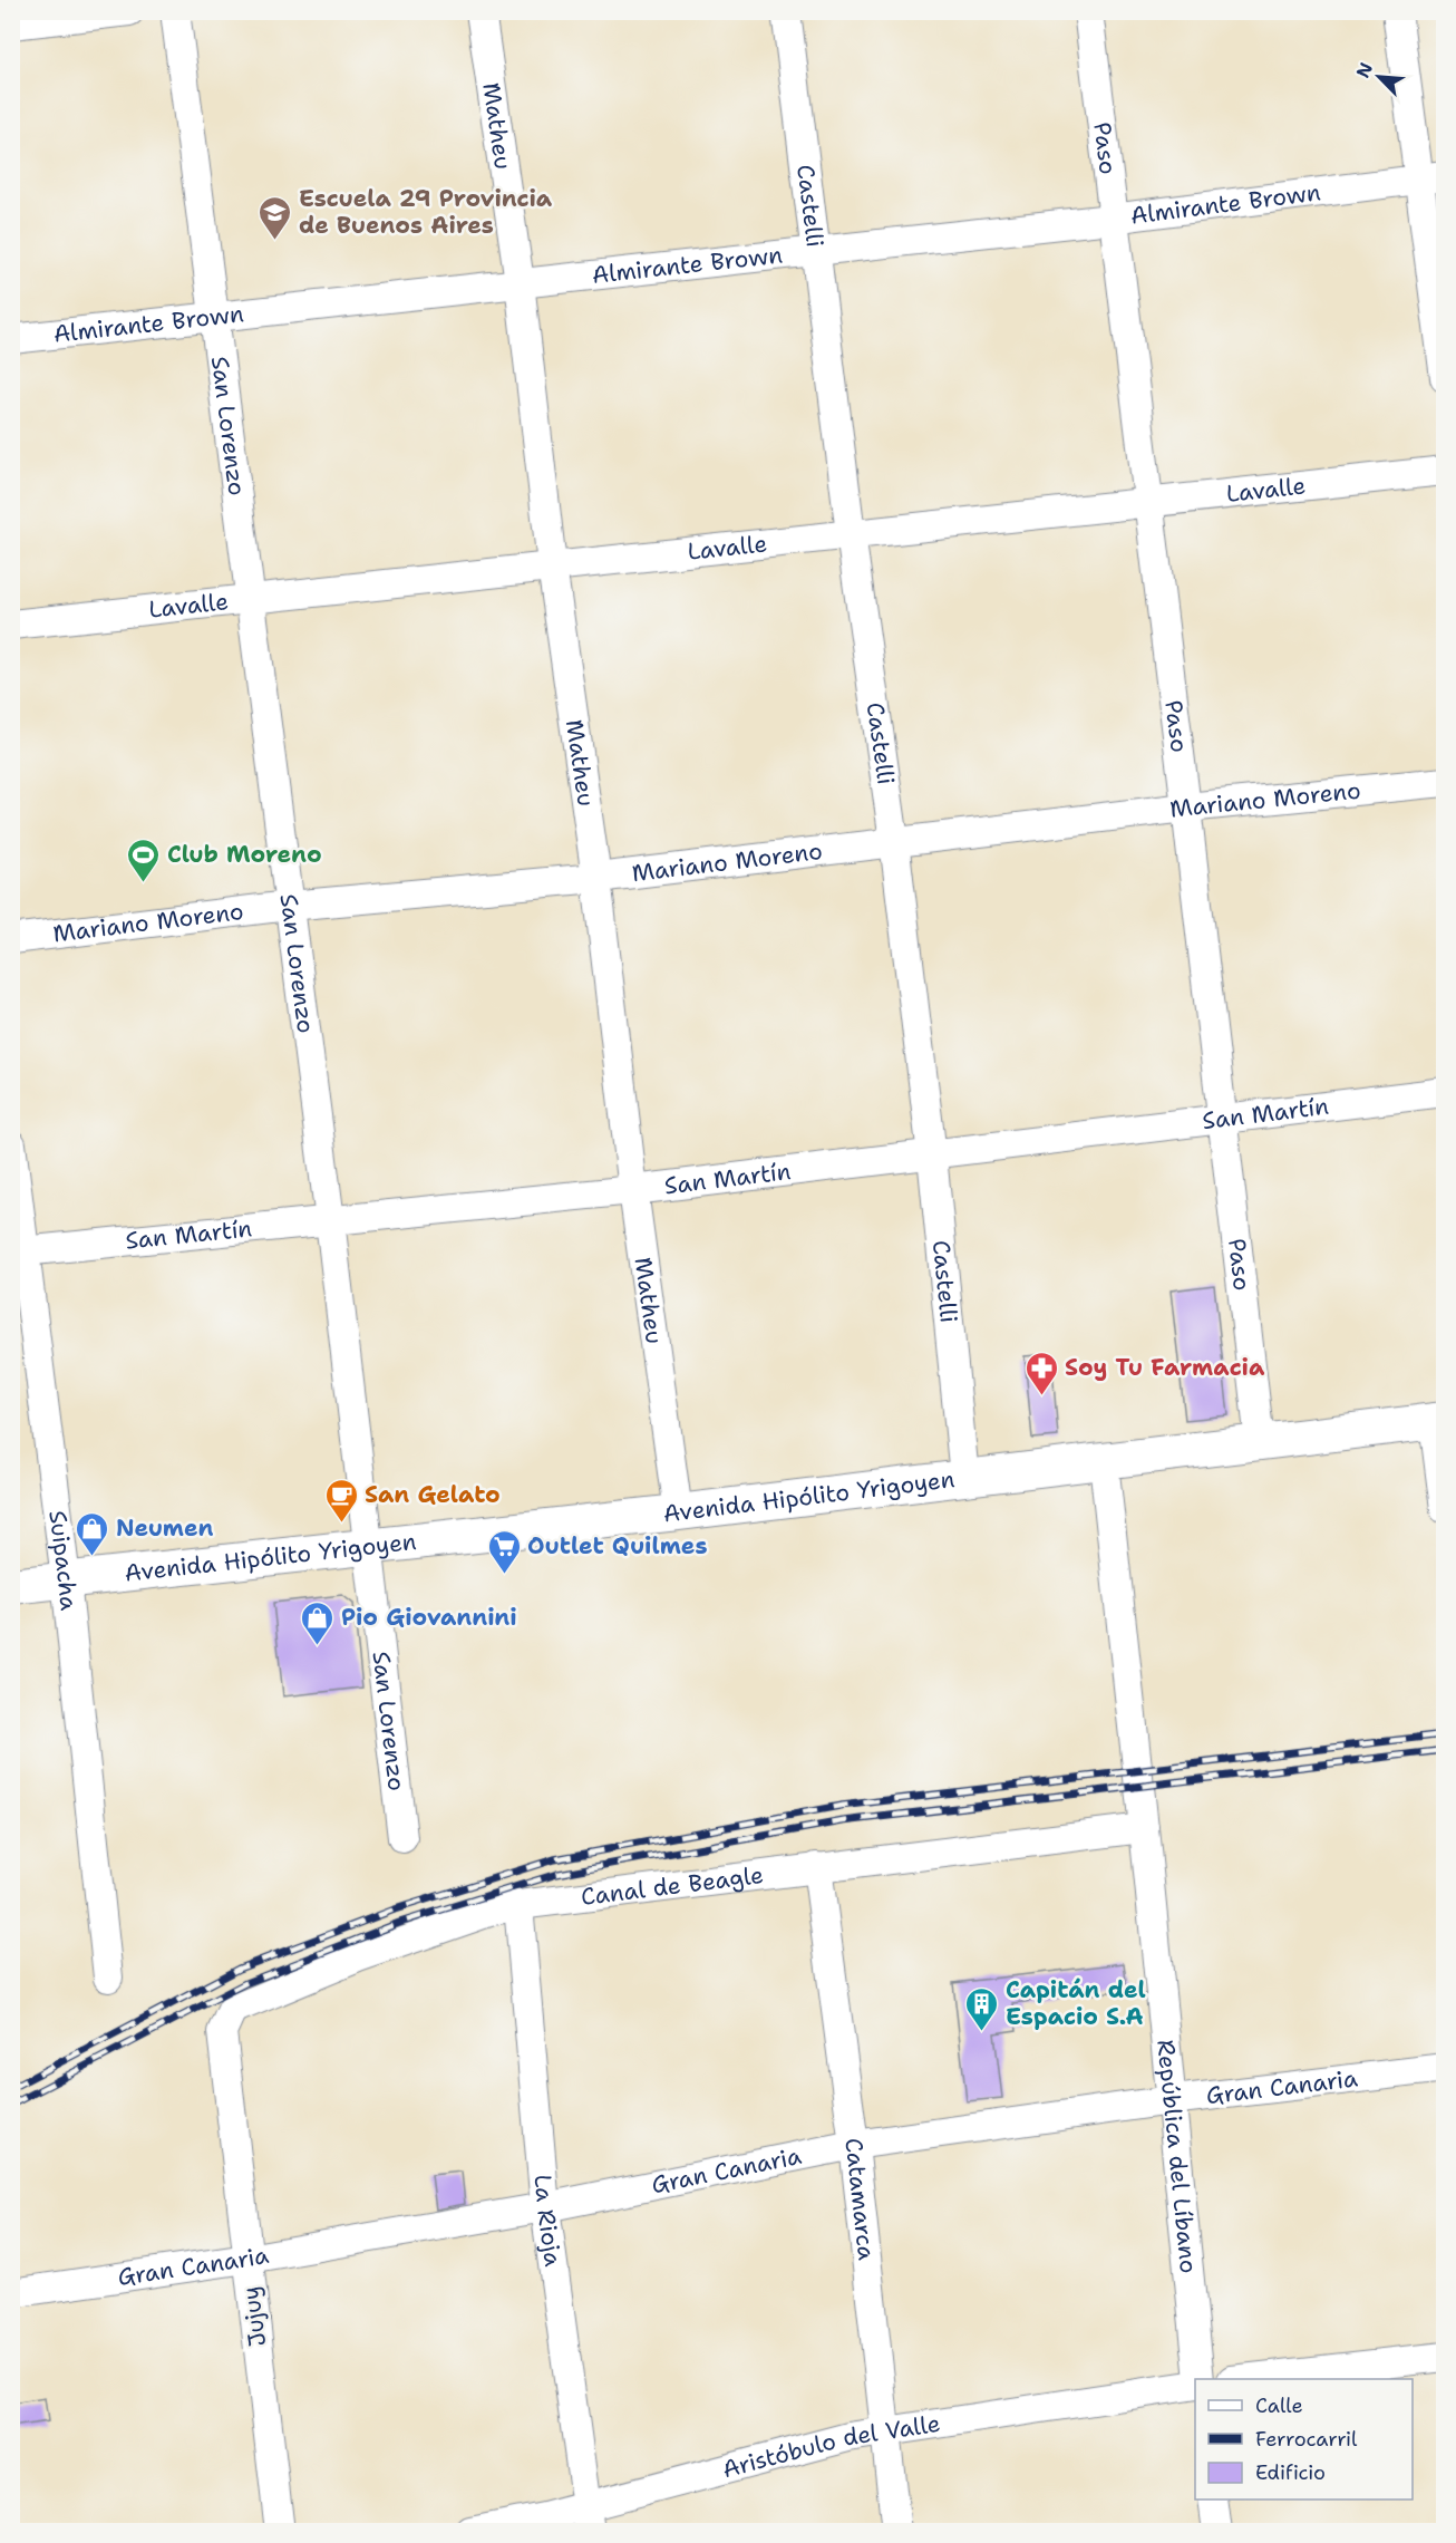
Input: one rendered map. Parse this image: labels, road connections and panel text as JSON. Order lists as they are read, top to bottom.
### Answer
{
  "streets": {
    "main road": ["Avenida Hipólito Yrigoyen"],
    "street": [
      "Matheu",
      "Paso",
      "Almirante Brown",
      "Castelli",
      "San Lorenzo",
      "Lavalle",
      "Mariano Moreno",
      "San Martín",
      "Suipacha",
      "Canal de Beagle",
      "Gran Canaria",
      "República del Líbano",
      "Catamarca",
      "La Rioja",
      "Jujuy",
      "Aristóbulo del Valle"
    ]
  },
  "crossings": [
    ["Matheu", "Almirante Brown"],
    ["Matheu", "Lavalle"],
    ["Matheu", "Mariano Moreno"],
    ["Matheu", "San Martín"],
    ["Matheu", "Avenida Hipólito Yrigoyen"],
    ["Paso", "Almirante Brown"],
    ["Paso", "Lavalle"],
    ["Paso", "Mariano Moreno"],
    ["Paso", "San Martín"],
    ["Paso", "Avenida Hipólito Yrigoyen"],
    ["Almirante Brown", "Castelli"],
    ["Almirante Brown", "San Lorenzo"],
    ["Castelli", "Lavalle"],
    ["Castelli", "Mariano Moreno"],
    ["Castelli", "San Martín"],
    ["Castelli", "Avenida Hipólito Yrigoyen"],
    ["San Lorenzo", "Lavalle"],
    ["San Lorenzo", "Mariano Moreno"],
    ["San Lorenzo", "San Martín"],
    ["San Lorenzo", "Avenida Hipólito Yrigoyen"],
    ["San Martín", "Suipacha"],
    ["Avenida Hipólito Yrigoyen", "Suipacha"],
    ["Avenida Hipólito Yrigoyen", "República del Líbano"],
    ["Canal de Beagle", "República del Líbano"],
    ["Canal de Beagle", "Catamarca"],
    ["Canal de Beagle", "La Rioja"],
    ["Canal de Beagle", "Jujuy"],
    ["Gran Canaria", "República del Líbano"],
    ["Gran Canaria", "Catamarca"],
    ["Gran Canaria", "La Rioja"],
    ["Gran Canaria", "Jujuy"],
    ["Catamarca", "Aristóbulo del Valle"],
    ["La Rioja", "Aristóbulo del Valle"]
  ],
  "places": {
    "school or university": ["Escuela 29 Provincia de Buenos Aires"],
    "sports": ["Club Moreno"],
    "pharmacy": ["Soy Tu Farmacia"],
    "cafe": ["San Gelato"],
    "shop": ["Neumen", "Pio Giovannini"],
    "supermarket": ["Outlet Quilmes"],
    "building": ["Capitán del Espacio S.A"]
  },
  "legend": ["Calle", "Ferrocarril", "Edificio"],
  "north": "top left"
}
